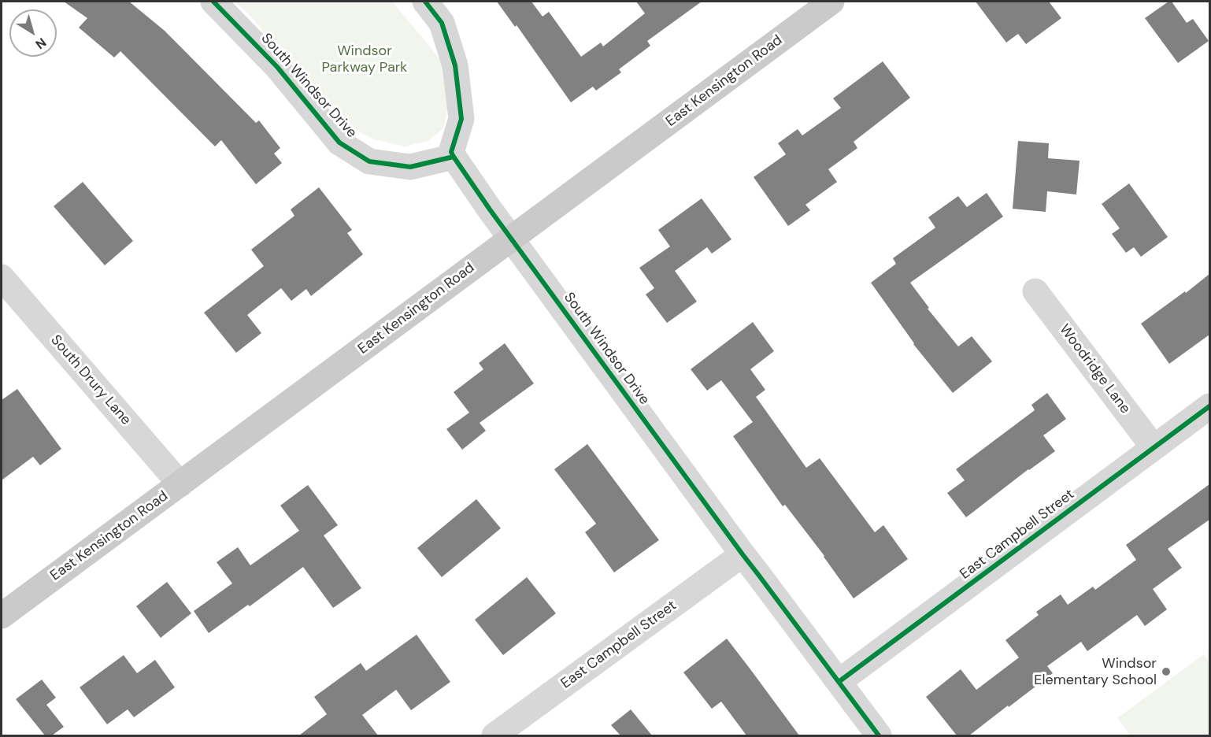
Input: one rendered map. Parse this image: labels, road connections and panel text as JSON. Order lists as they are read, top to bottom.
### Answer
{
  "streets": {
    "main road": ["East Kensington Road"],
    "street": [
      "South Windsor Drive",
      "Woodridge Lane",
      "South Drury Lane",
      "East Campbell Street"
    ]
  },
  "crossings": [
    ["East Kensington Road", "South Windsor Drive"],
    ["East Kensington Road", "South Drury Lane"],
    ["South Windsor Drive", "East Campbell Street"],
    ["Woodridge Lane", "East Campbell Street"]
  ],
  "parks": ["Windsor Parkway Park"],
  "places": ["Windsor Elementary School"],
  "north": "bottom right"
}
